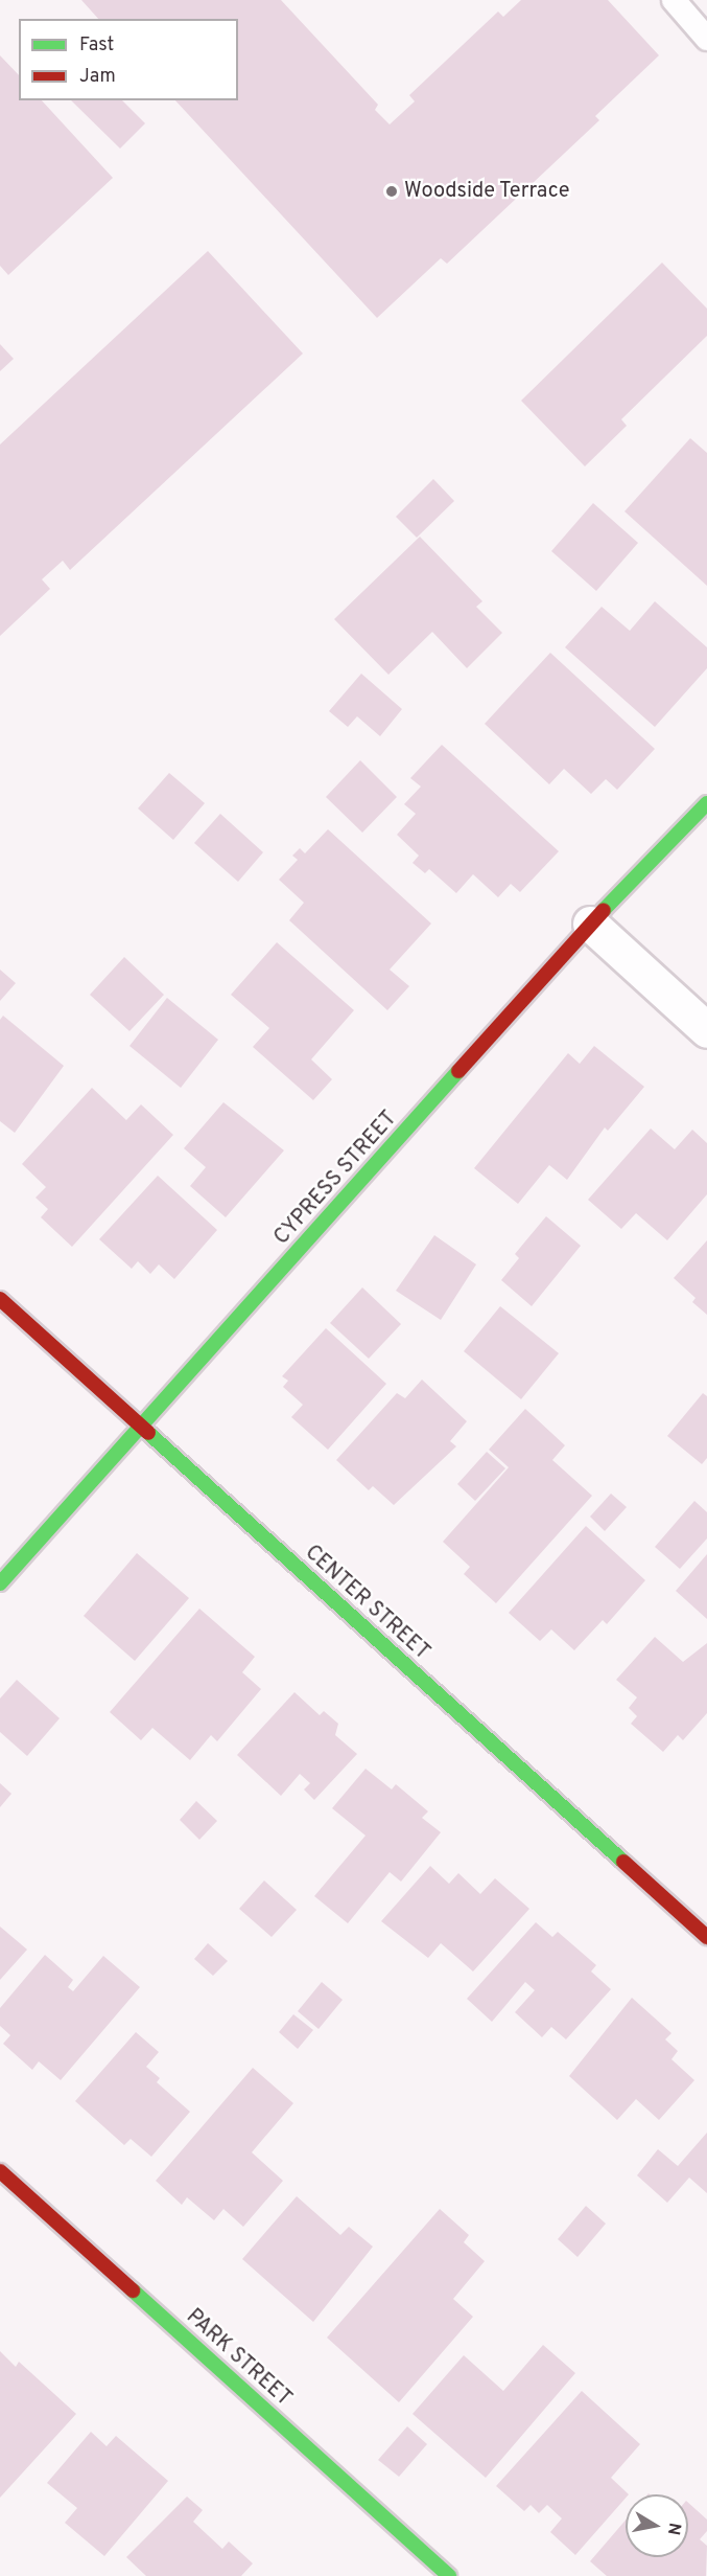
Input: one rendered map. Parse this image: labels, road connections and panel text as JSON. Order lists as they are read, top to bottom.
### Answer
{
  "streets": {
    "street": ["CYPRESS STREET", "CENTER STREET", "PARK STREET"]
  },
  "crossings": [
    ["CYPRESS STREET", "CENTER STREET"]
  ],
  "places": ["Woodside Terrace"],
  "legend": ["Fast", "Jam"],
  "north": "right"
}
